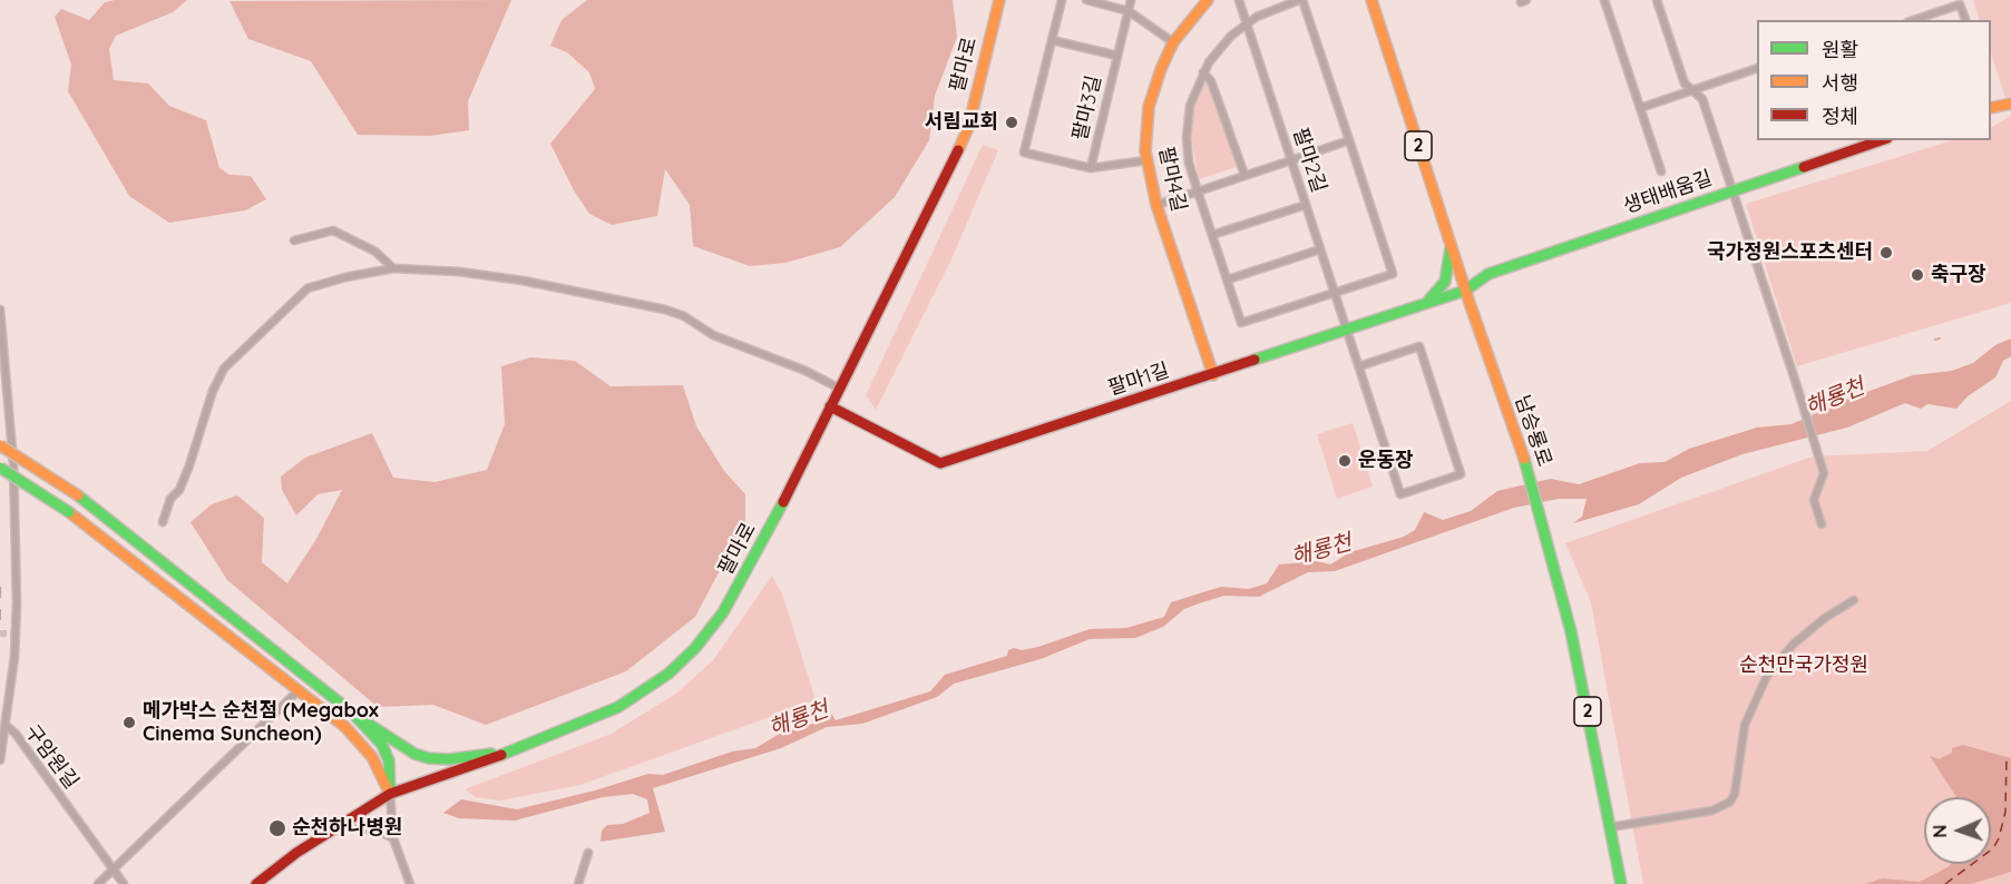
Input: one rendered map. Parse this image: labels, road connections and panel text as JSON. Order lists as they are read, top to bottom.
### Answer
{
  "streets": {
    "main road": [
      "팔마로",
      "2",
      "팔마4길",
      "생태배움길",
      "팔마1길",
      "남승룡로"
    ],
    "street": ["팔마3길", "팔마2길", "구암원길"]
  },
  "crossings": [
    ["팔마로", "팔마1길"],
    ["팔마2길", "팔마1길"],
    ["팔마4길", "팔마1길"],
    ["생태배움길", "팔마1길"],
    ["생태배움길", "남승룡로"],
    ["팔마1길", "남승룡로"]
  ],
  "water": ["해룡천"],
  "parks": ["순천만국가정원"],
  "places": [
    "서림교회",
    "국가정원스포츠센터",
    "축구장",
    "운동장",
    "메가박스 순천점 (Megabox Cinema Suncheon)",
    "순천하나병원"
  ],
  "legend": ["원활", "서행", "정체"],
  "north": "left"
}
